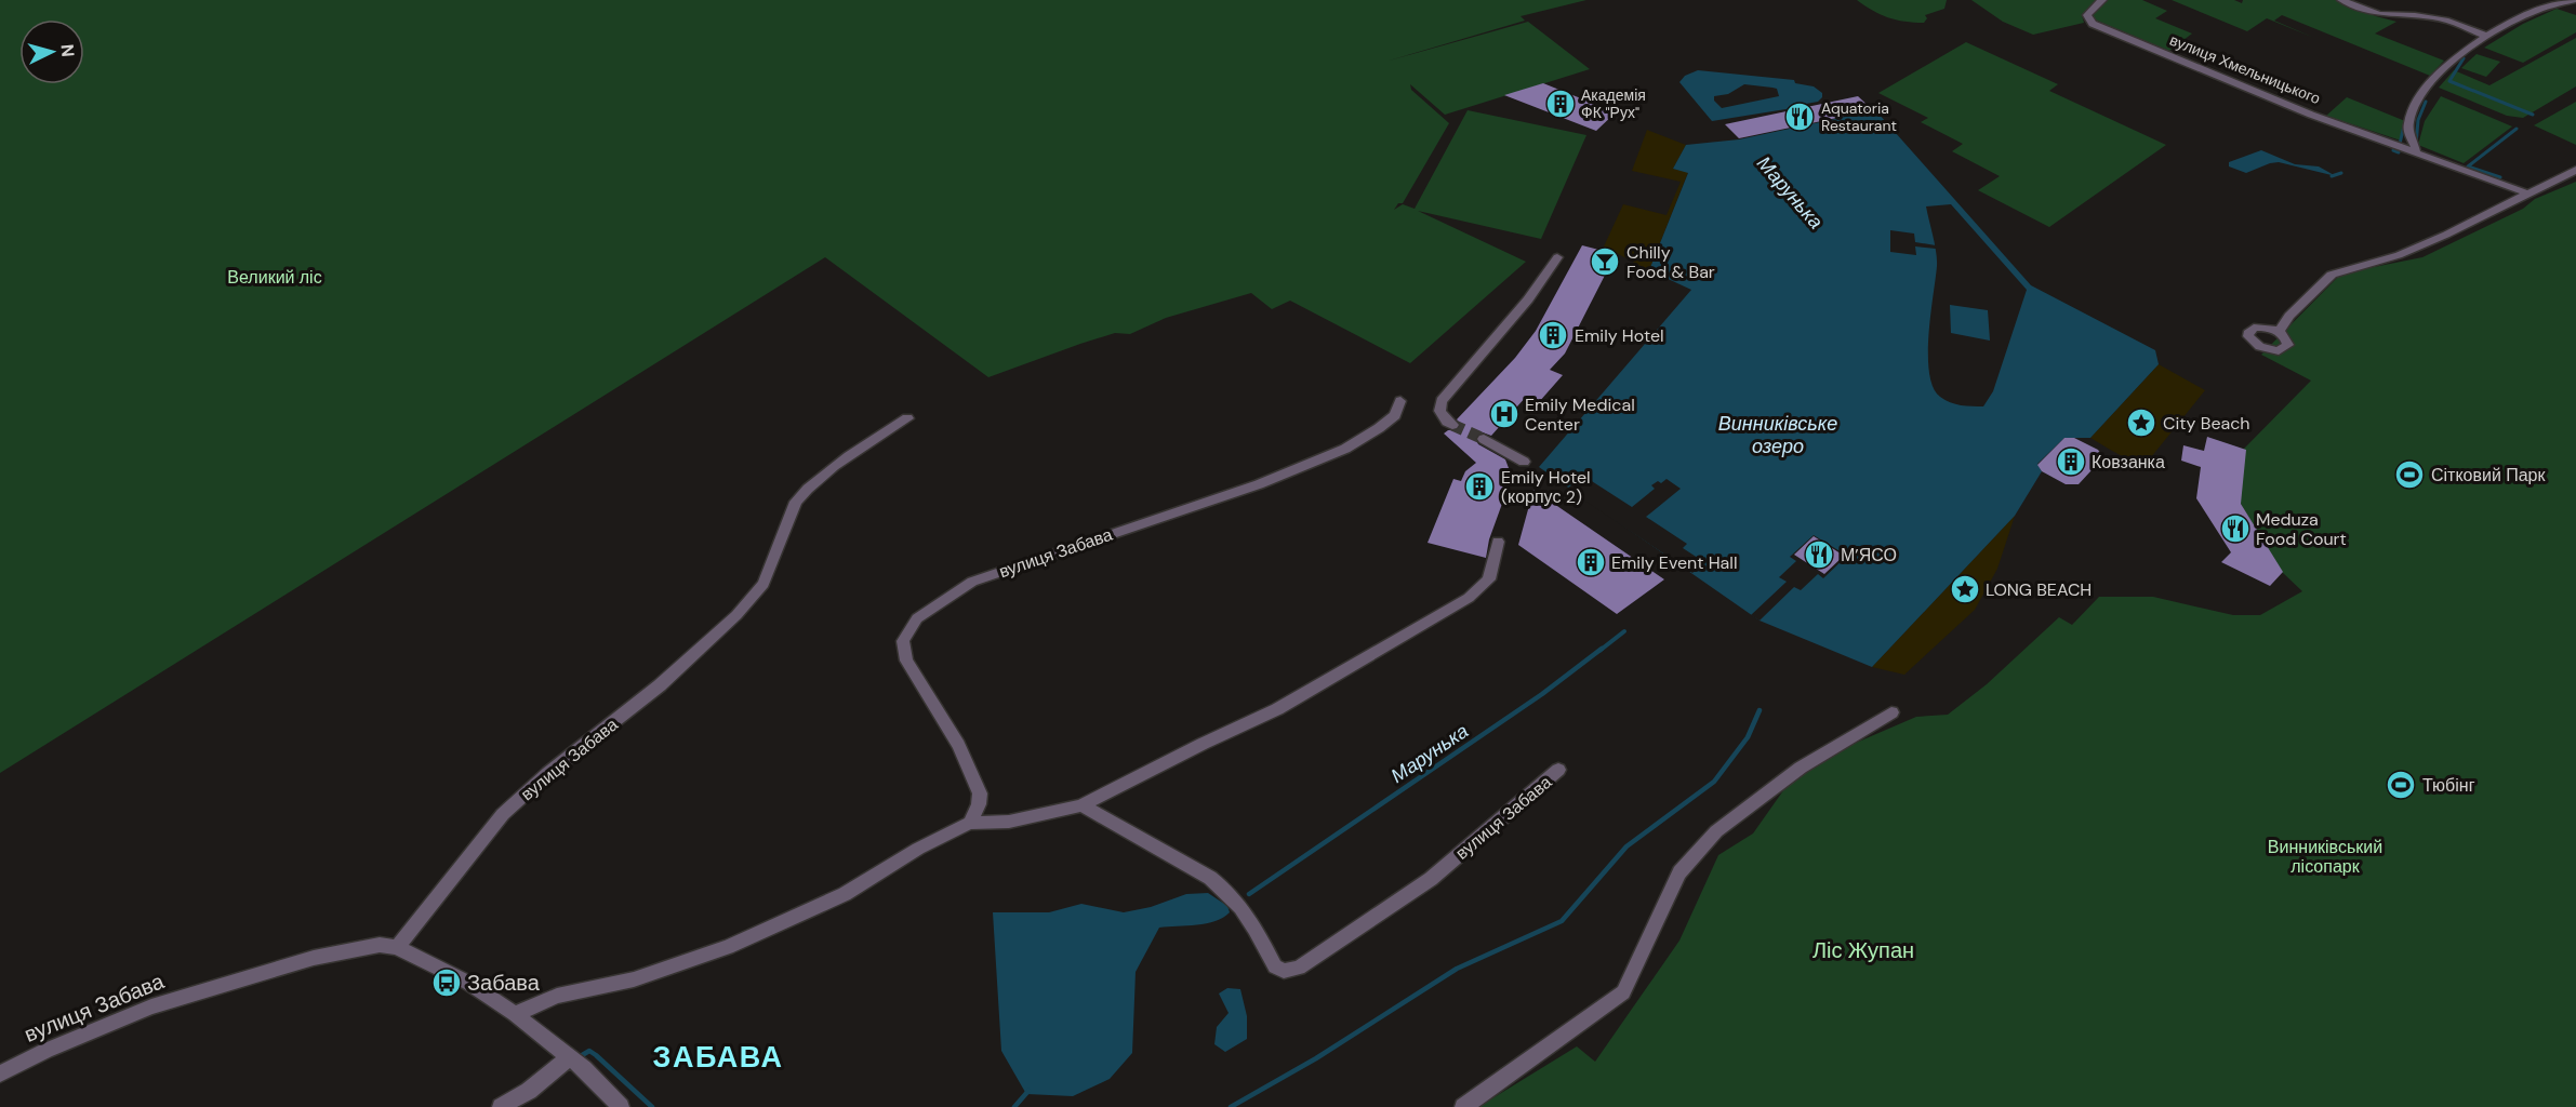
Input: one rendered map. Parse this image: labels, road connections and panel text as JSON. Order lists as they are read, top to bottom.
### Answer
{
  "streets": {
    "street": ["вулиця Хмельницького", "вулиця Забава"]
  },
  "districts": ["ЗАБАВА"],
  "water": ["Марунька", "Винниківське озеро"],
  "parks": ["Великий ліс", "Винниківський лісопарк", "Ліс Жупан"],
  "places": {
    "building": [
      "Академія ФК \"Рух\"",
      "Emily Hotel",
      "Ковзанка",
      "Emily Hotel (корпус 2)",
      "Emily Event Hall"
    ],
    "restaurant": ["Aquatoria Restaurant", "Meduza Food Court", "М’ЯСО"],
    "bar": ["Chilly Food & Bar"],
    "hospital": ["Emily Medical Center"],
    "place": ["City Beach", "LONG BEACH"],
    "sports": ["Сітковий Парк", "Тюбінг"],
    "bus stop": ["Забава"]
  },
  "north": "right"
}
